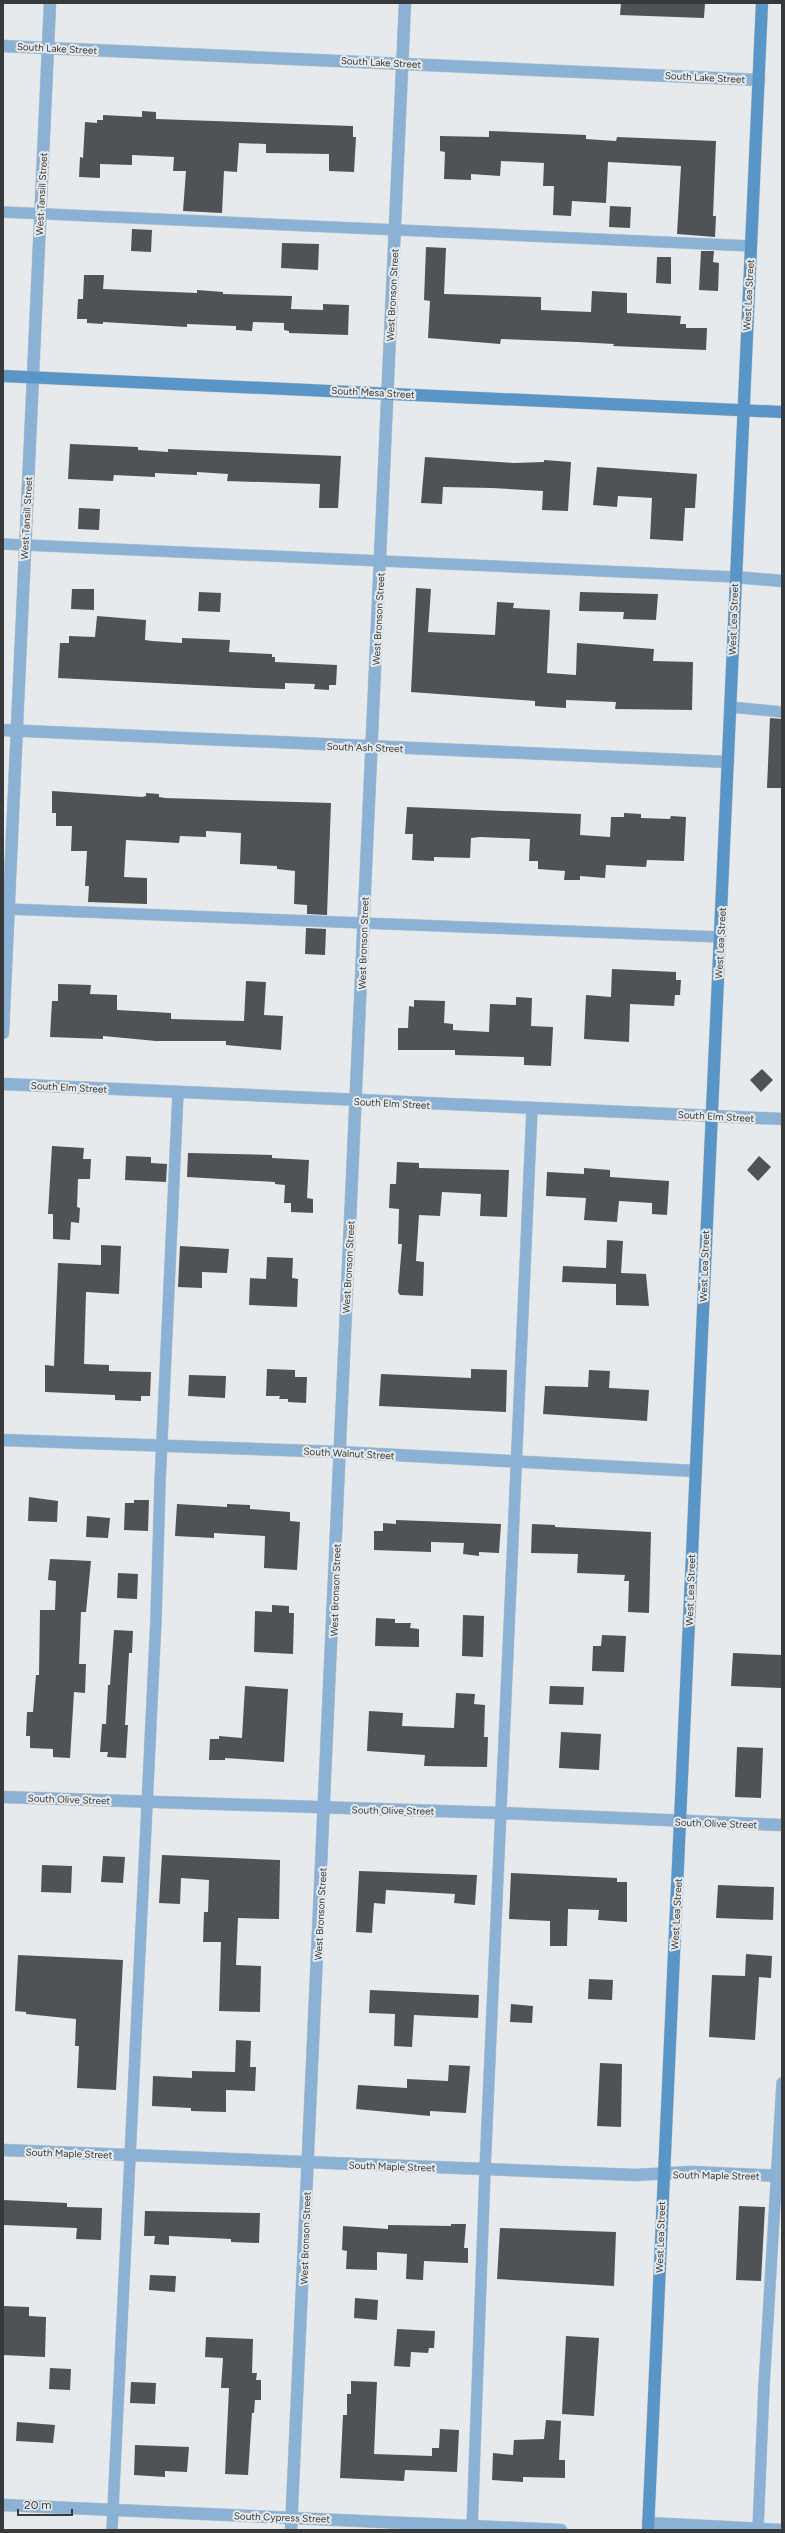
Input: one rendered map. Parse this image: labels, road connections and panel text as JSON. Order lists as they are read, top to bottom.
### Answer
{
  "streets": {
    "main road": ["West Lea Street", "South Mesa Street"],
    "street": [
      "South Lake Street",
      "West Tansill Street",
      "West Bronson Street",
      "South Ash Street",
      "South Elm Street",
      "South Walnut Street",
      "South Olive Street",
      "South Maple Street",
      "South Cypress Street"
    ]
  },
  "crossings": [
    ["South Lake Street", "West Tansill Street"],
    ["South Lake Street", "West Bronson Street"],
    ["South Lake Street", "West Lea Street"],
    ["West Tansill Street", "South Mesa Street"],
    ["West Tansill Street", "South Ash Street"],
    ["West Bronson Street", "South Mesa Street"],
    ["West Bronson Street", "South Ash Street"],
    ["West Bronson Street", "South Elm Street"],
    ["West Bronson Street", "South Walnut Street"],
    ["West Bronson Street", "South Olive Street"],
    ["West Bronson Street", "South Maple Street"],
    ["West Bronson Street", "South Cypress Street"],
    ["West Lea Street", "South Mesa Street"],
    ["West Lea Street", "South Ash Street"],
    ["West Lea Street", "South Elm Street"],
    ["West Lea Street", "South Walnut Street"],
    ["West Lea Street", "South Olive Street"],
    ["West Lea Street", "South Maple Street"]
  ],
  "scale_bar": "20 m"
}
